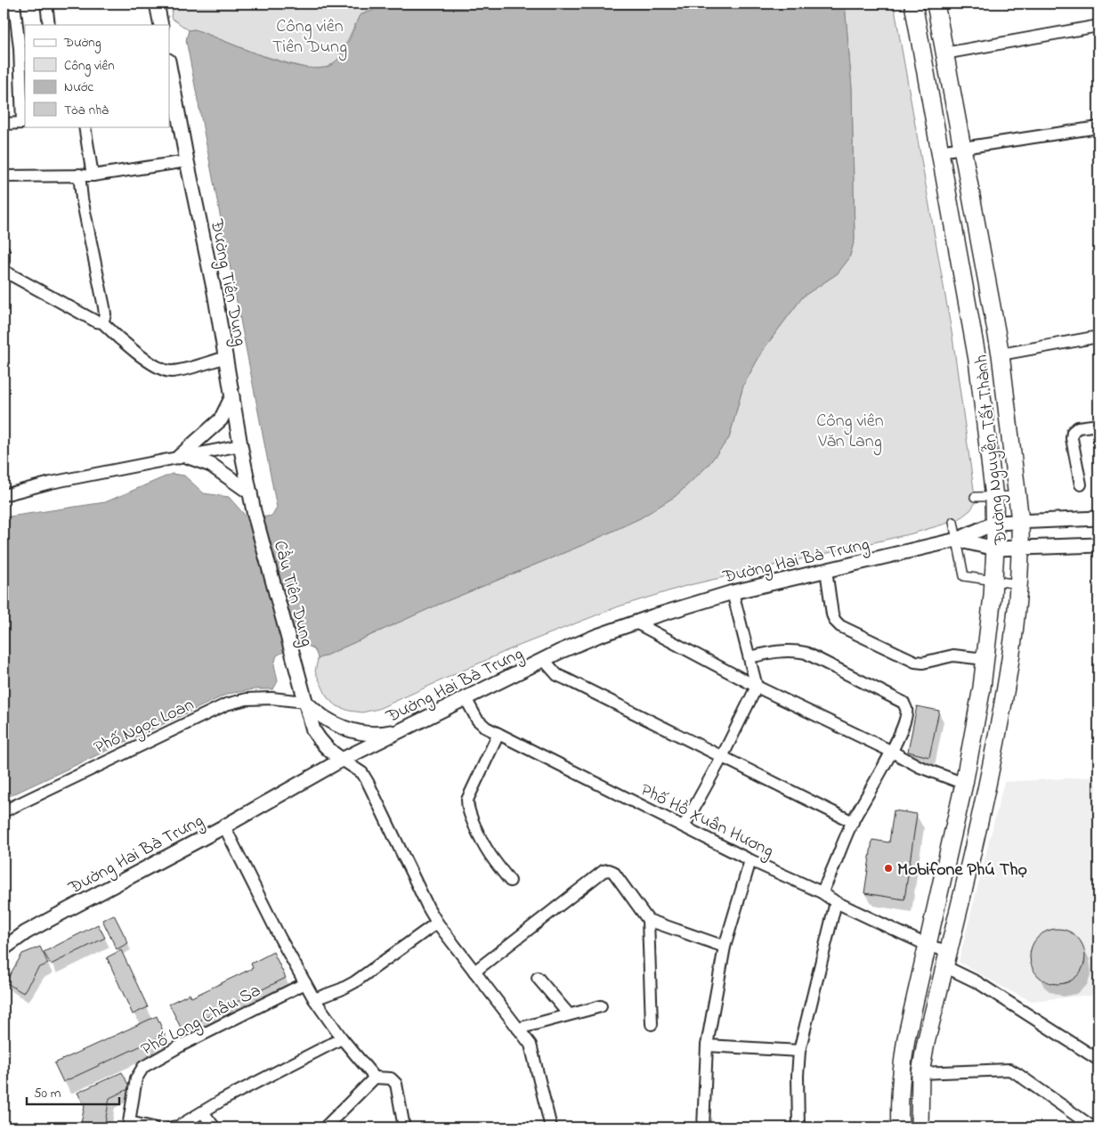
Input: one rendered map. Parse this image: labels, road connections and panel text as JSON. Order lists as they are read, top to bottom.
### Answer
{
  "streets": {
    "main road": ["Đường Nguyễn Tất Thành"],
    "street": [
      "Đường Tiên Dung",
      "Đường Hai Bà Trưng",
      "Cầu Tiên Dung",
      "Phố Ngọc Loan",
      "Phố Hồ Xuân Hương",
      "Phố Long Châu Sa"
    ]
  },
  "crossings": [
    ["Đường Tiên Dung", "Cầu Tiên Dung"],
    ["Đường Nguyễn Tất Thành", "Đường Hai Bà Trưng"],
    ["Đường Nguyễn Tất Thành", "Phố Hồ Xuân Hương"],
    ["Đường Hai Bà Trưng", "Phố Hồ Xuân Hương"],
    ["Cầu Tiên Dung", "Phố Ngọc Loan"]
  ],
  "parks": ["Công viên Tiên Dung", "Công viên Văn Lang"],
  "places": ["Mobifone Phú Thọ"],
  "legend": [
    "Đường",
    "Công viên",
    "Nước",
    "Tòa nhà"
  ],
  "scale_bar": "50 m"
}
